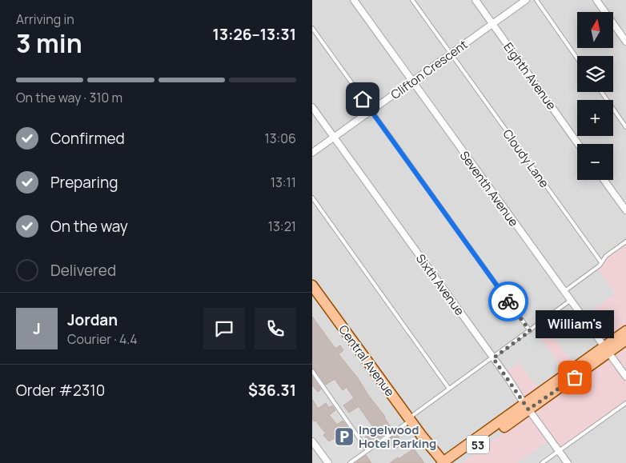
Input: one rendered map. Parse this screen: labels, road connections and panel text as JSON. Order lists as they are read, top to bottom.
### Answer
{
  "streets": {
    "main road": ["Central Avenue", "53"],
    "street": [
      "Clifton Crescent",
      "Eighth Avenue",
      "Seventh Avenue",
      "Sixth Avenue"
    ],
    "lane": ["Cloudy Lane"]
  },
  "crossings": [
    ["Clifton Crescent", "Eighth Avenue"],
    ["Clifton Crescent", "Cloudy Lane"],
    ["Clifton Crescent", "Seventh Avenue"],
    ["Clifton Crescent", "Sixth Avenue"],
    ["Seventh Avenue", "53"],
    ["Sixth Avenue", "53"],
    ["Central Avenue", "53"]
  ],
  "places": {
    "other": ["William's"],
    "parking": ["Ingelwood Hotel Parking"]
  },
  "north": "top",
  "page": {
    "heading": ["3 min", "Arriving in", "13:26–13:31"],
    "panel": [
      "Jordan",
      "Courier · 4.4",
      "Order #2310",
      "$36.31"
    ],
    "map_buttons": ["+", "−"],
    "bar": "On the way · 310 m",
    "list": [
      ["Confirmed", "13:06"],
      ["Preparing", "13:11"],
      ["On the way", "13:21"],
      "Delivered"
    ],
    "round": "J",
    "bubble": "William's"
  }
}
